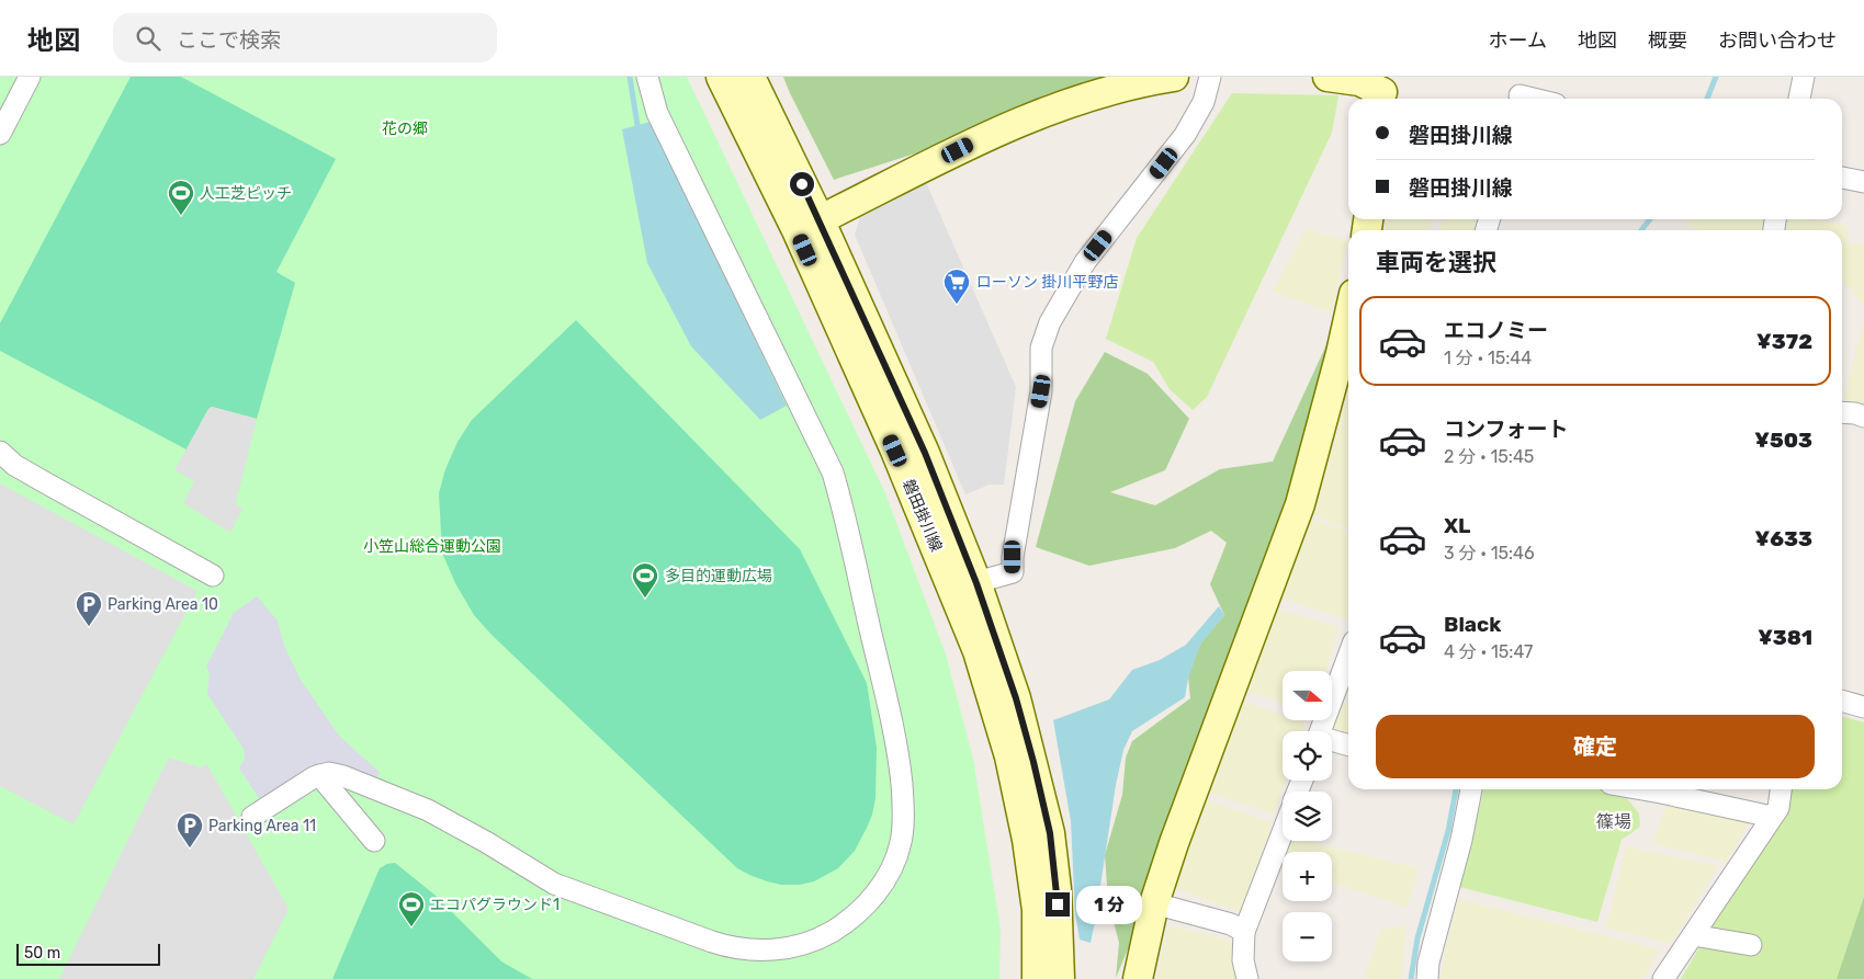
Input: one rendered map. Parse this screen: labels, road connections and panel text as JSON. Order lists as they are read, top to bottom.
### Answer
{
  "streets": {
    "main road": ["磐田掛川線"]
  },
  "districts": ["篠場"],
  "parks": ["花の郷", "小笠山総合運動公園"],
  "places": {
    "sports": ["人工芝ピッチ", "多目的運動広場", "エコパグラウンド1"],
    "supermarket": ["ローソン 掛川平野店"],
    "parking": ["Parking Area 10", "Parking Area 11"]
  },
  "scale_bar": "50 m",
  "north": "right",
  "page": {
    "header": "地図",
    "search": "ここで検索",
    "nav": [
      "ホーム",
      "地図",
      "概要",
      "お問い合わせ"
    ],
    "banner": ["磐田掛川線", "磐田掛川線"],
    "heading": "車両を選択",
    "list": [
      {
        "name": "エコノミー",
        "note": "1 分 · 15:44",
        "value": "¥372"
      },
      {
        "name": "コンフォート",
        "note": "2 分 · 15:45",
        "value": "¥503"
      },
      {
        "name": "XL",
        "note": "3 分 · 15:46",
        "value": "¥633"
      },
      {
        "name": "Black",
        "note": "4 分 · 15:47",
        "value": "¥381"
      }
    ],
    "map_buttons": ["+", "−"],
    "buttons": "確定",
    "bubble": "1 分",
    "scale": "50 m"
  }
}
